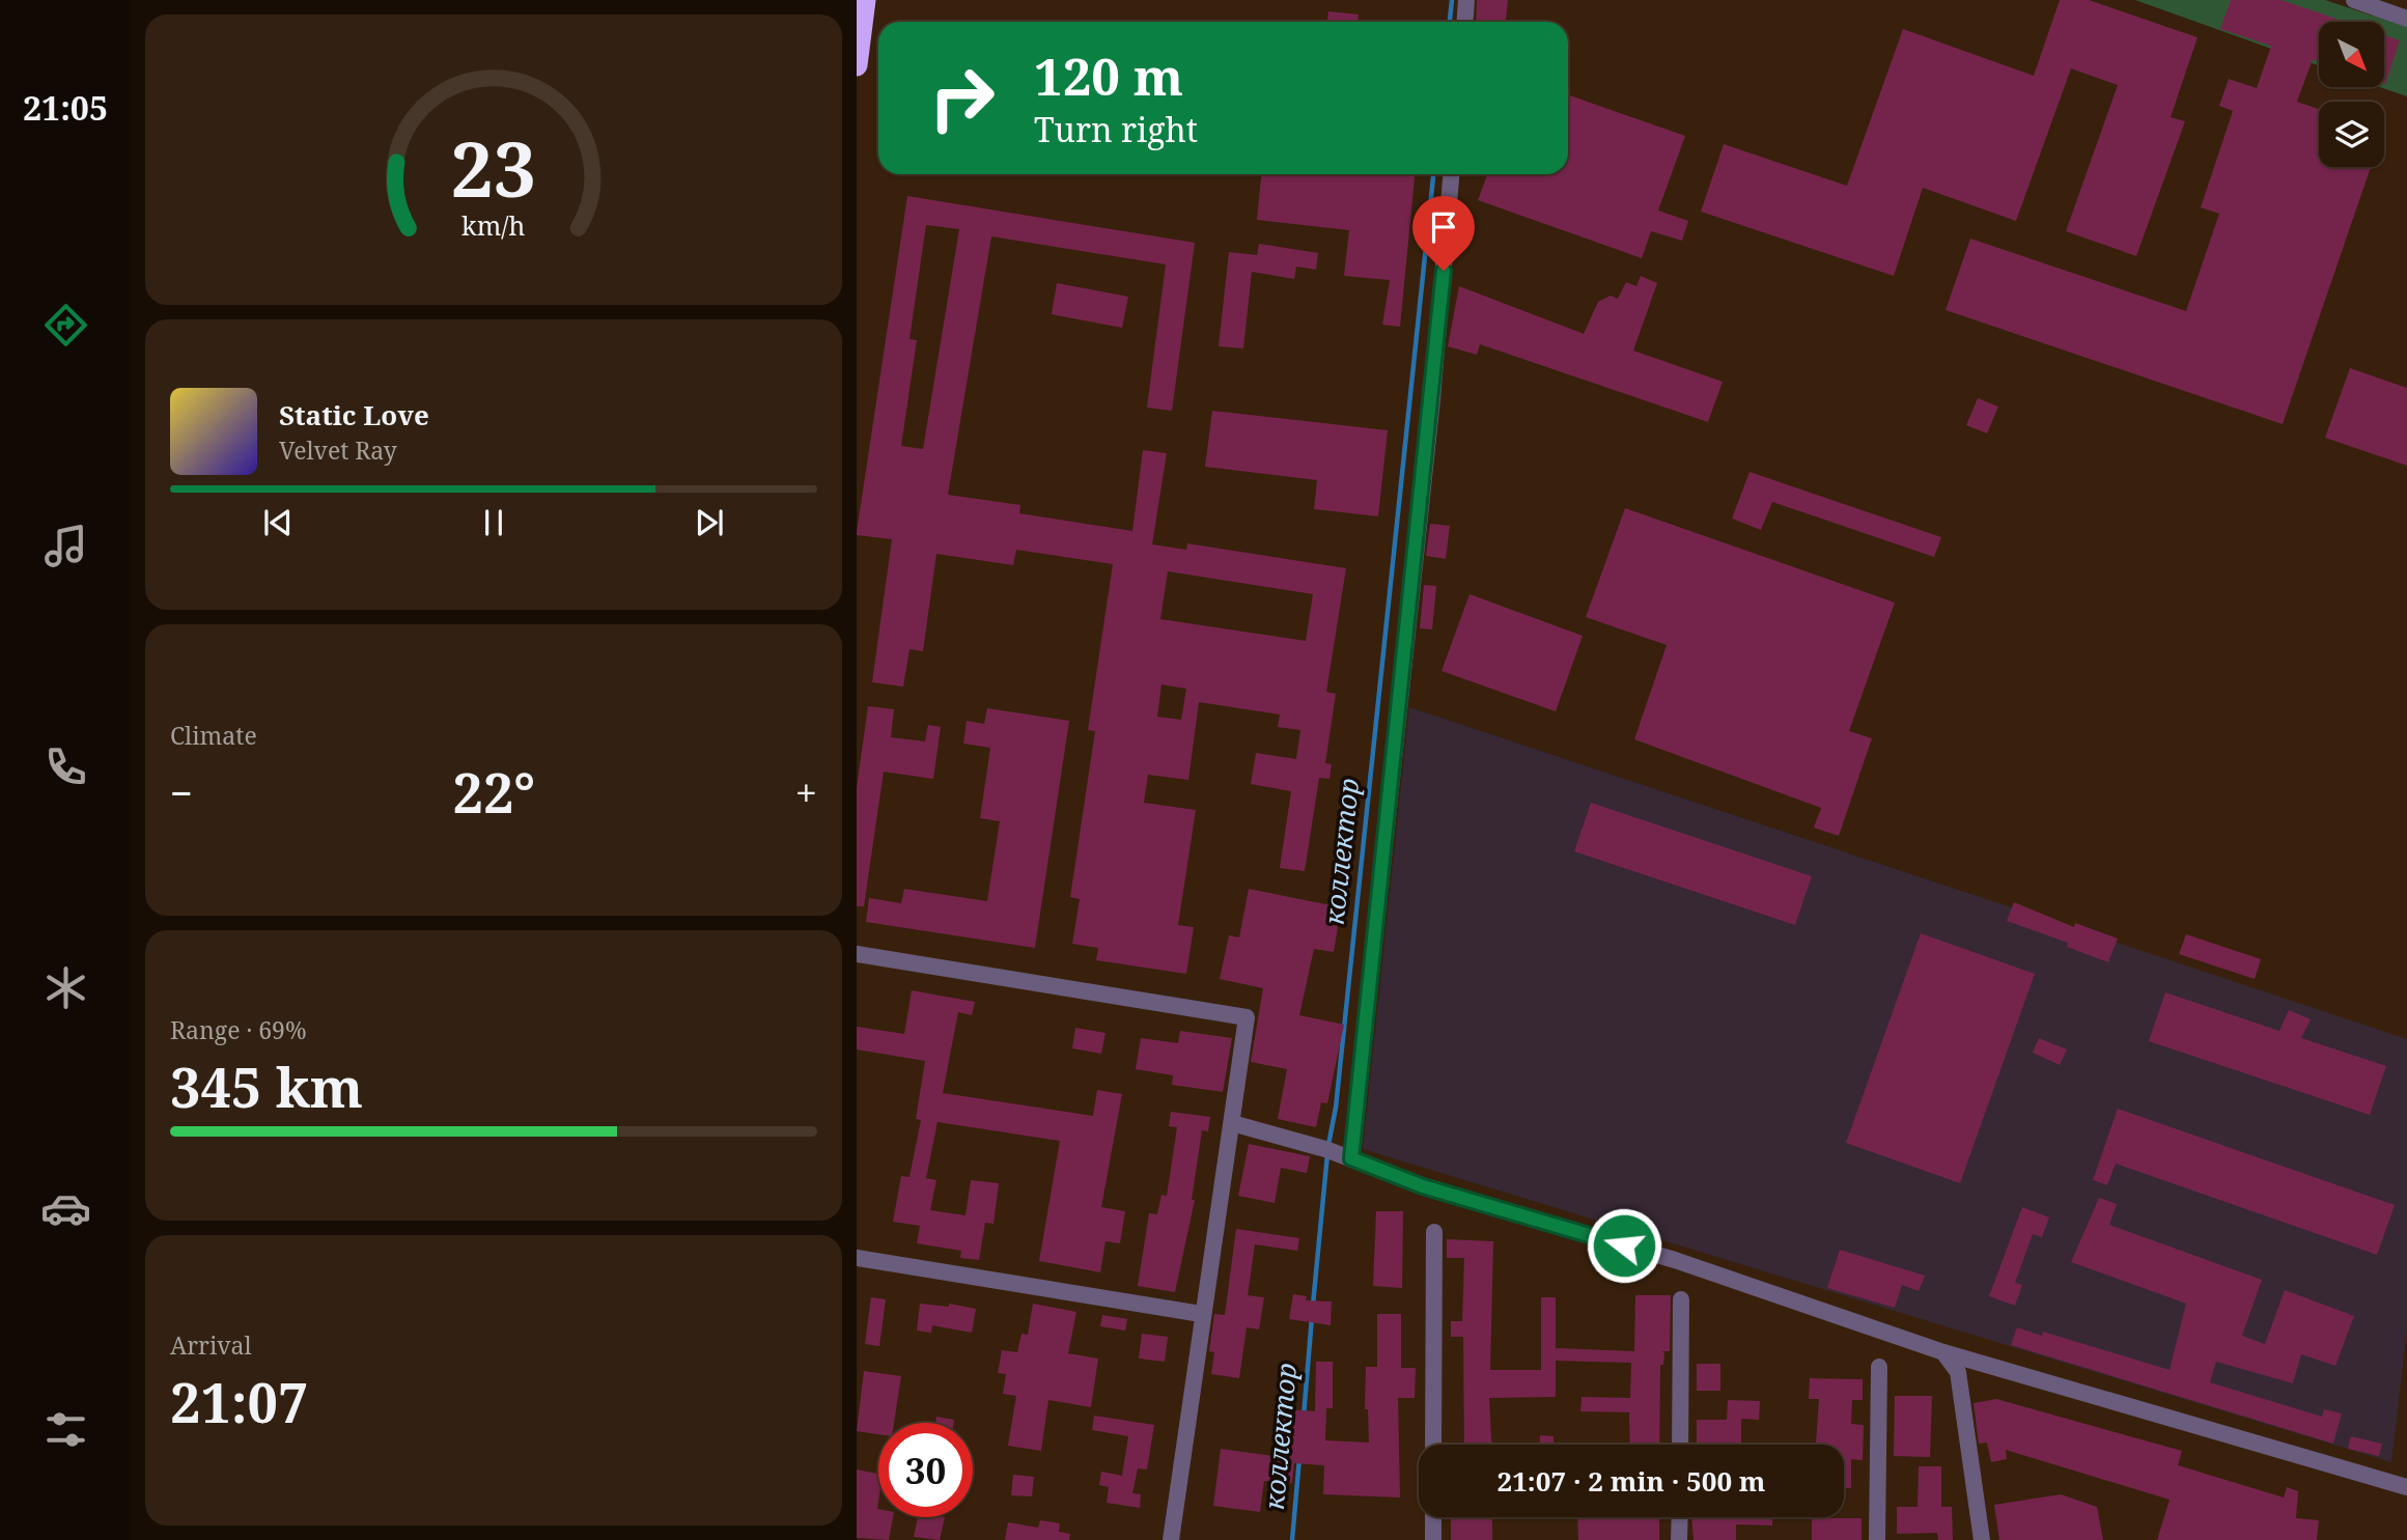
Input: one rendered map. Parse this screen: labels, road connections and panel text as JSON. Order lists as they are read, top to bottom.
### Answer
{
  "water": ["коллектор"],
  "north": "bottom right",
  "page": {
    "tabs": "21:05",
    "turn": ["120 m", "Turn right"],
    "song": ["Static Love", "Velvet Ray"],
    "tile": [
      "Climate",
      ["Range · 69%", "345 km"],
      ["Arrival", "21:07"]
    ],
    "heat": ["−", "22°", "+"],
    "limit": "30",
    "trip": "21:07 · 2 min · 500 m",
    "gauge": ["23", "km/h"]
  }
}
